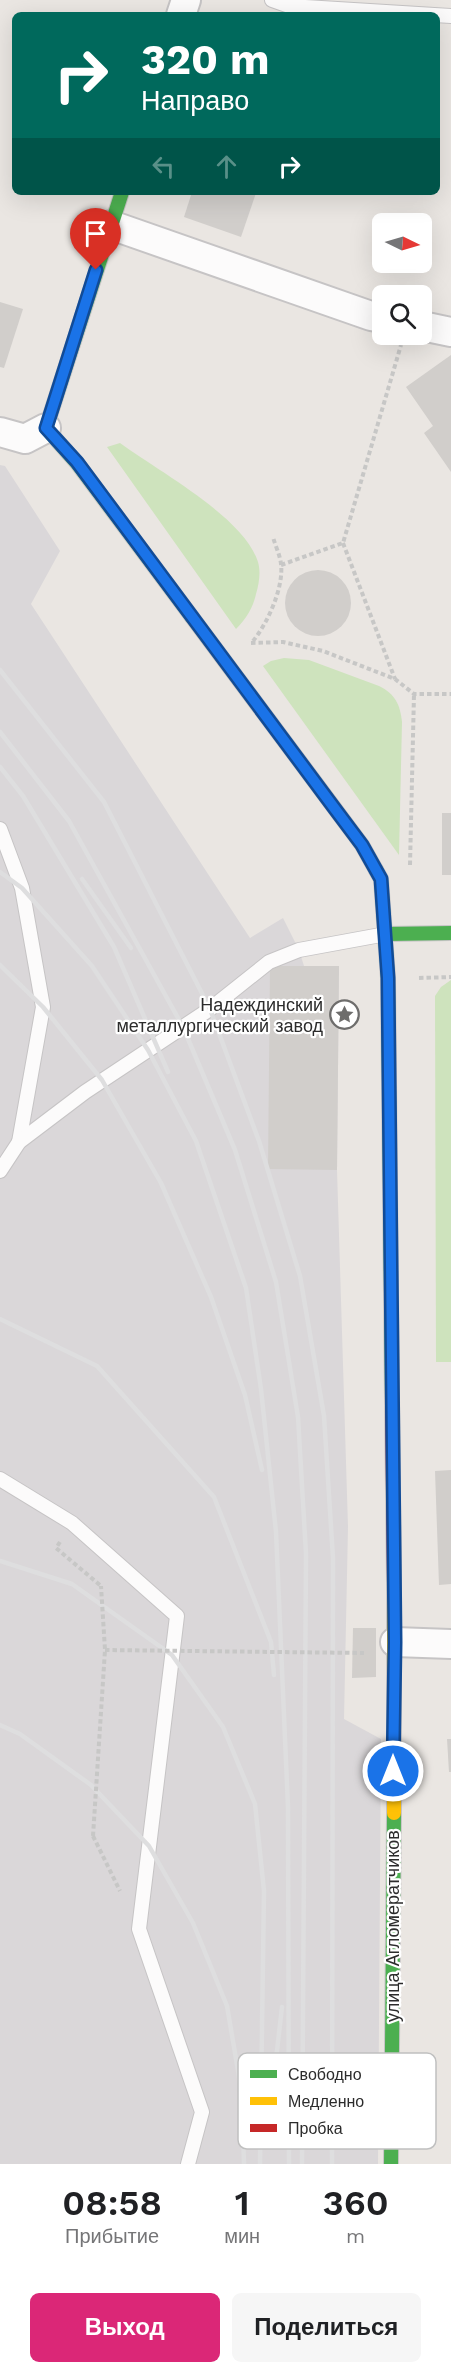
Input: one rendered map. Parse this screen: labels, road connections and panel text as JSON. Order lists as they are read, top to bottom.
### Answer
{
  "streets": {
    "street": ["улица Агломератчиков"]
  },
  "places": {
    "place": ["Надеждинский металлургический завод"]
  },
  "legend": ["Свободно", "Медленно", "Пробка"],
  "north": "right",
  "page": {
    "turn": ["320 m", "Направо"],
    "eta": [
      "08:58",
      "Прибытие",
      "1",
      "мин",
      "360",
      "m"
    ],
    "buttons": ["Выход", "Поделиться"]
  }
}
